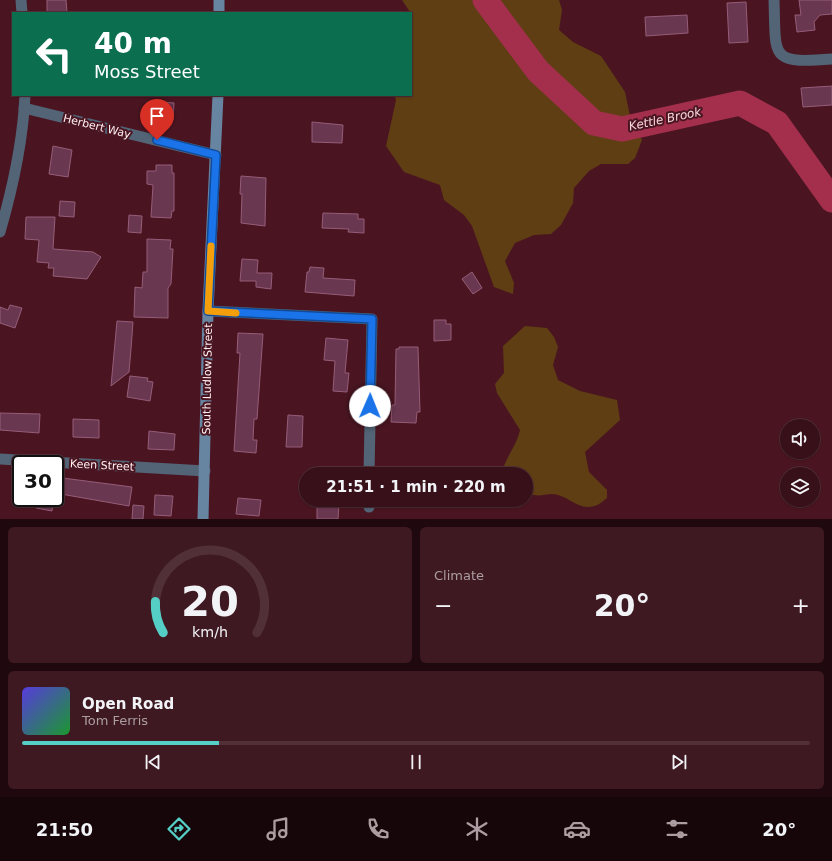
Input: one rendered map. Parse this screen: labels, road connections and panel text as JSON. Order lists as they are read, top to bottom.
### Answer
{
  "streets": {
    "main road": ["South Ludlow Street"],
    "street": ["Herbert Way", "Keen Street"]
  },
  "crossings": [
    ["Herbert Way", "South Ludlow Street"],
    ["South Ludlow Street", "Keen Street"]
  ],
  "water": ["Kettle Brook"],
  "page": {
    "turn": ["40 m", "Moss Street"],
    "limit": "30",
    "trip": "21:51 · 1 min · 220 m",
    "tile": "Climate",
    "heat": ["−", "20°", "+"],
    "song": ["Open Road", "Tom Ferris"],
    "tabs": ["21:50", "20°"],
    "gauge": ["20", "km/h"]
  }
}
